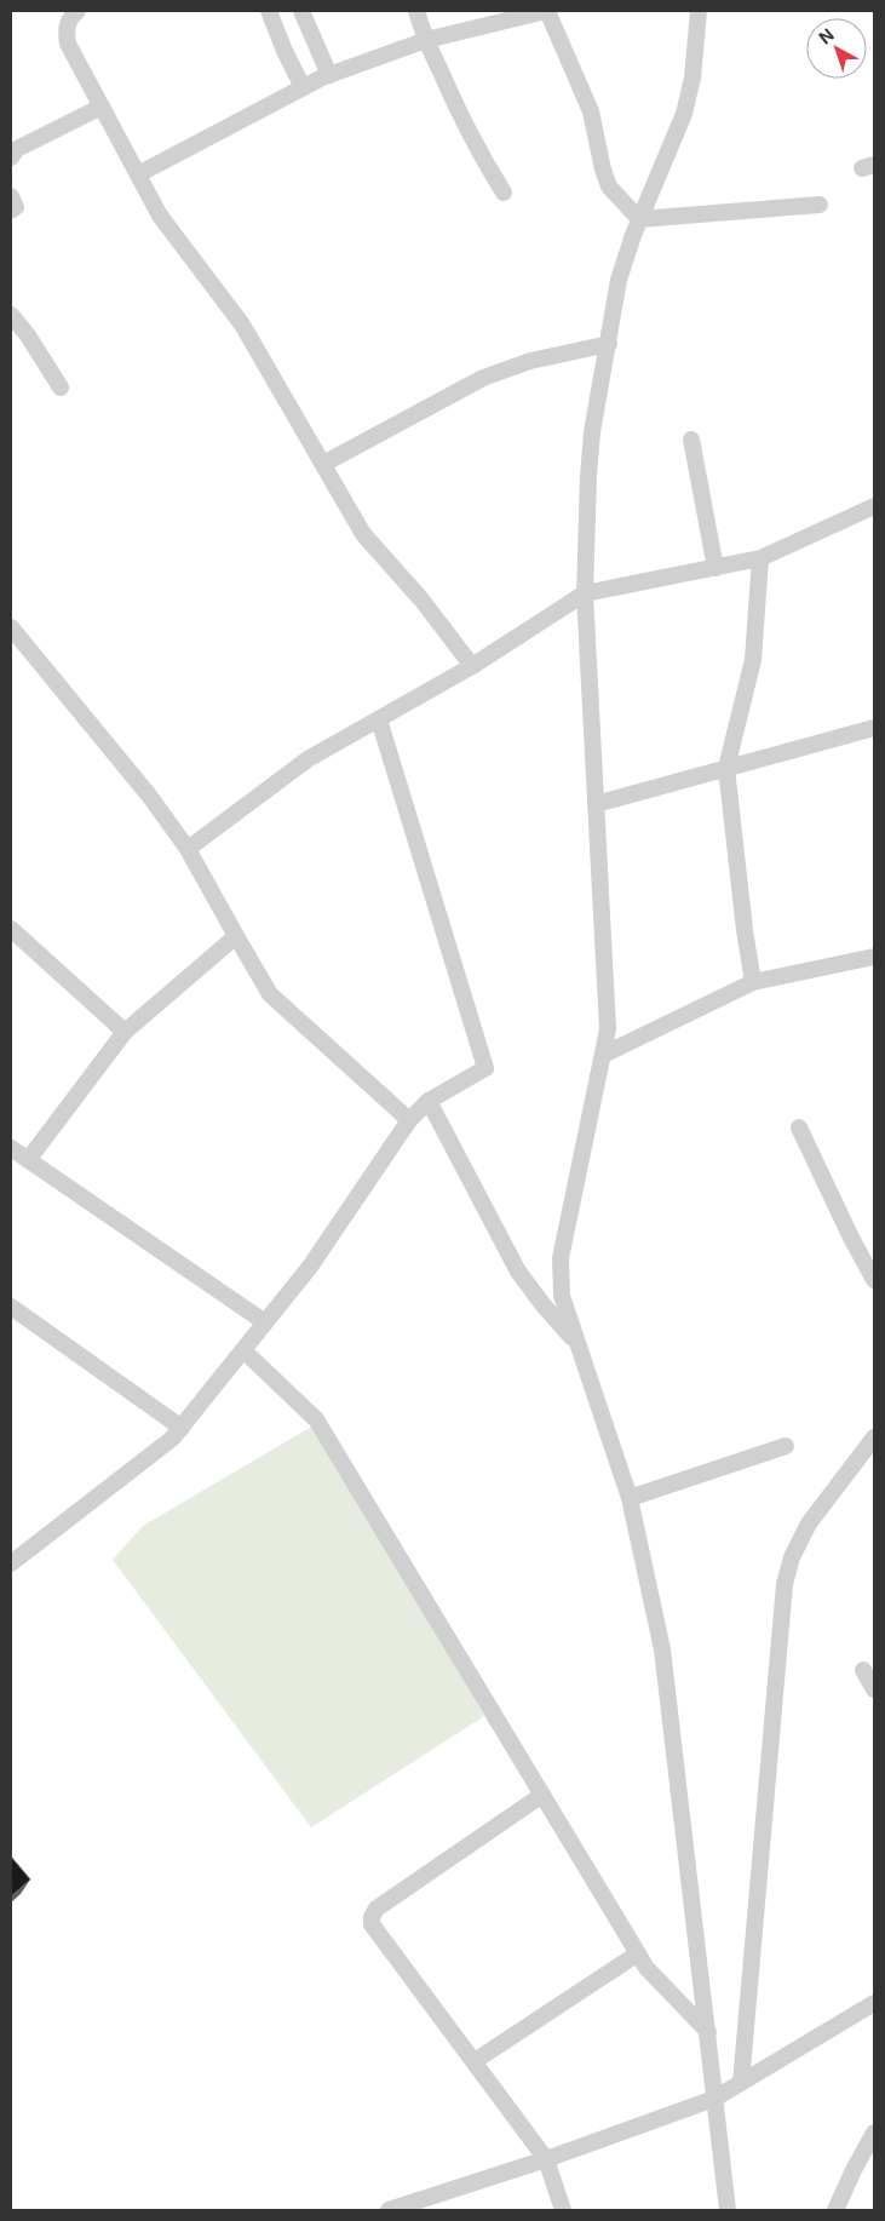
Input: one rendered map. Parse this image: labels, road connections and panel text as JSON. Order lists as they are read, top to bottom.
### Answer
{
  "north": "top left"
}
